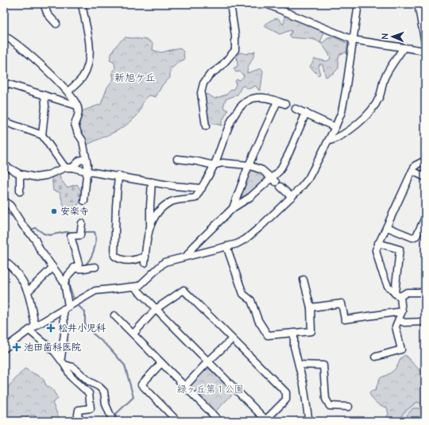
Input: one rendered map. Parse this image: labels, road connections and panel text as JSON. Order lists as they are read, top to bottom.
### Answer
{
  "districts": ["新旭ケ丘"],
  "parks": ["緑ヶ丘第１公園"],
  "places": {
    "other": ["安楽寺"],
    "health": ["松井小児科", "池田歯科医院"]
  },
  "north": "left"
}
